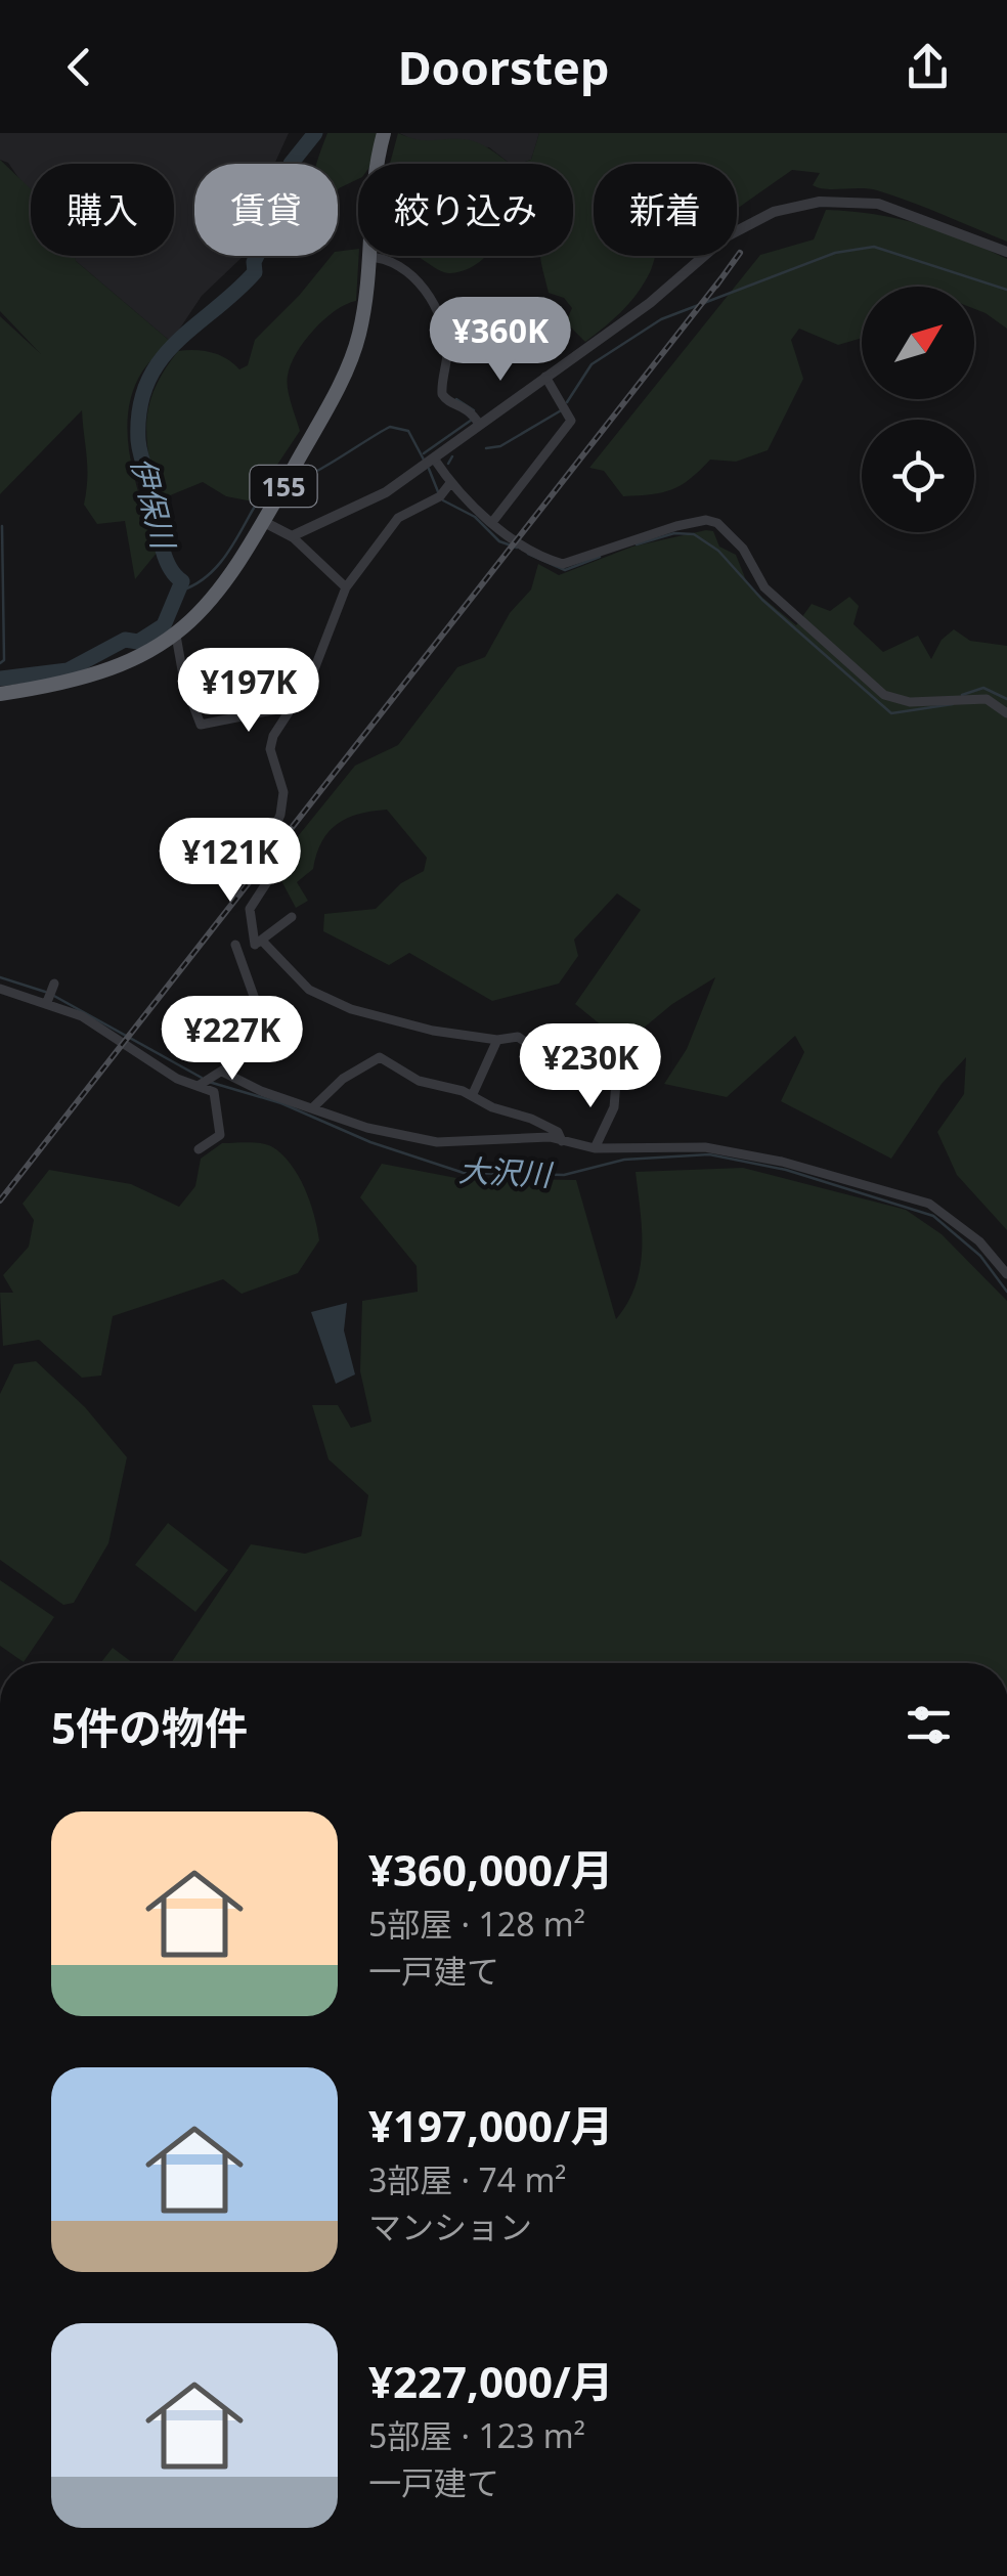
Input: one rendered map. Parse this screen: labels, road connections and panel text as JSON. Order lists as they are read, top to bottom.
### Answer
{
  "streets": {
    "highway": ["155"]
  },
  "water": ["伊保川", "大沢川"],
  "north": "top right",
  "page": {
    "header": "Doorstep",
    "chip": [
      "購入",
      "賃貸",
      "絞り込み",
      "新着"
    ],
    "price": [
      "¥360K",
      "¥197K",
      "¥121K",
      "¥227K",
      "¥230K"
    ],
    "heading": "5件の物件",
    "list": [
      {
        "name": "¥360,000/月",
        "note": "5部屋 · 128 m² · 一戸建て"
      },
      {
        "name": "¥197,000/月",
        "note": "3部屋 · 74 m² · マンション"
      },
      {
        "name": "¥227,000/月",
        "note": "5部屋 · 123 m² · 一戸建て"
      }
    ]
  }
}
